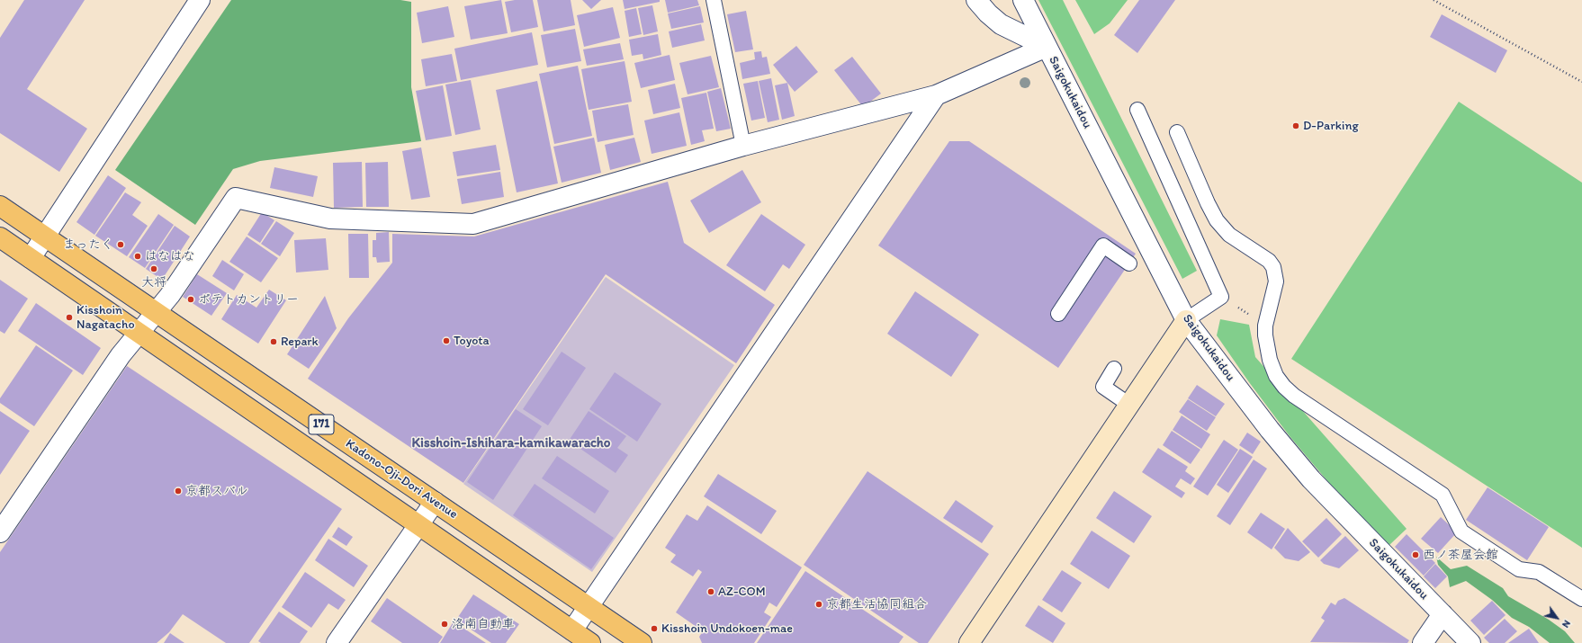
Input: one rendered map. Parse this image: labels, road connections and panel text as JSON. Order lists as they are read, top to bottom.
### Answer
{
  "streets": {
    "highway": ["171", "Kadono-Oji-Dori Avenue"],
    "street": ["Saigokukaidou"]
  },
  "districts": ["Kisshoin-Ishihara-kamikawaracho"],
  "places": [
    "D-Parking",
    "まったく",
    "はなはな",
    "大将",
    "ポテトカントリー",
    "Kisshoin Nagatacho",
    "Toyota",
    "Repark",
    "京都スバル",
    "西ノ茶屋会館",
    "AZ-COM",
    "京都生活協同組合",
    "洛南自動車",
    "Kisshoin Undokoen-mae"
  ],
  "north": "bottom right"
}
